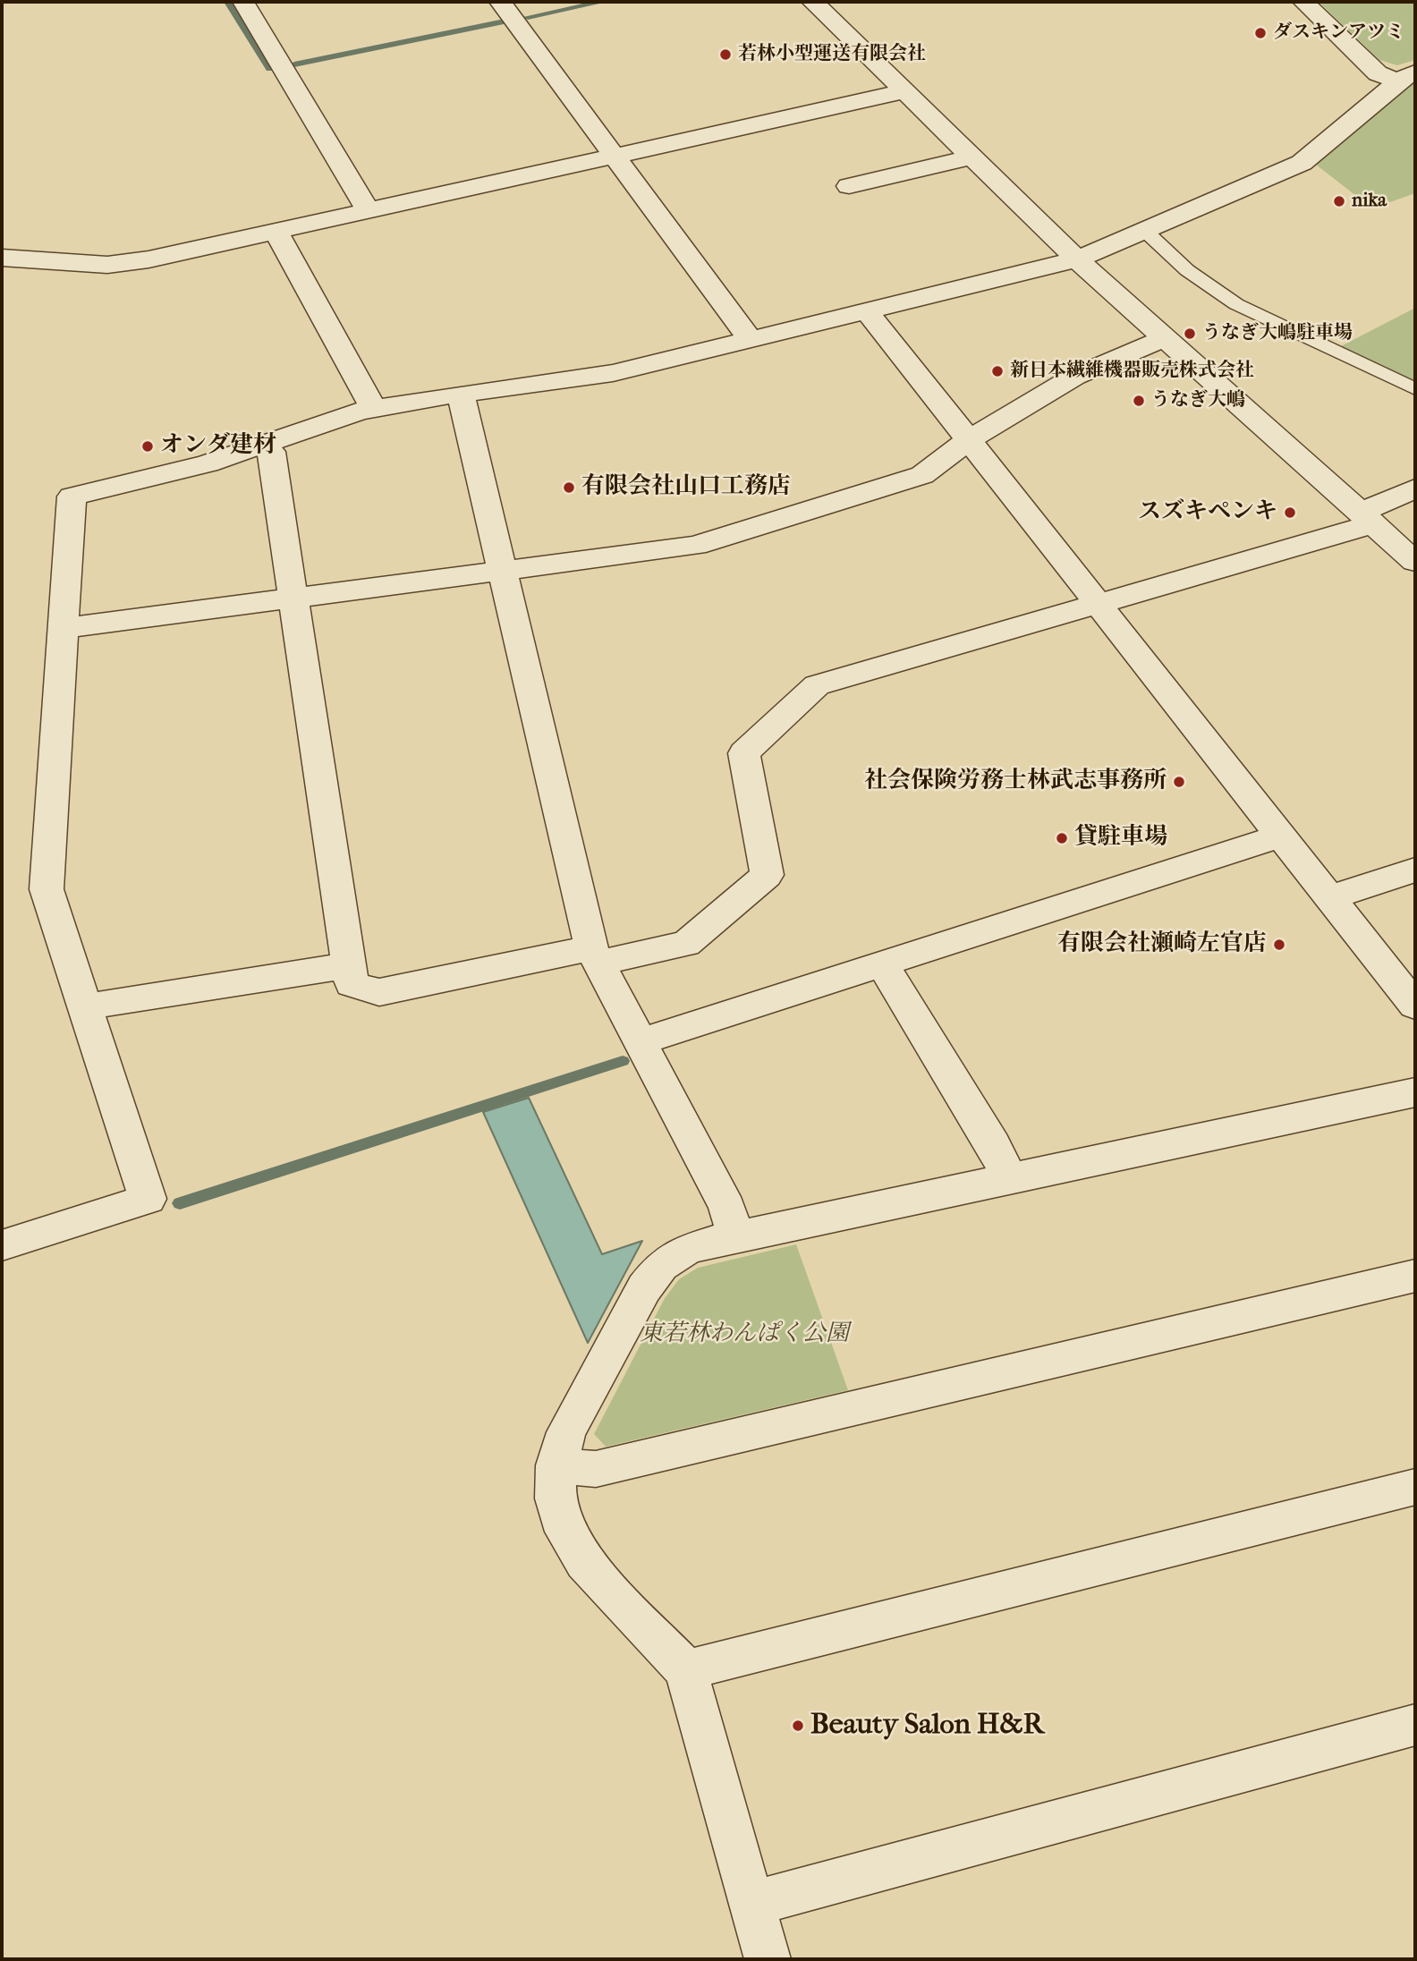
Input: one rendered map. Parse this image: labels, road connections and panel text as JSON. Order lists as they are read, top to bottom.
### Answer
{
  "parks": ["東若林わんぱく公園"],
  "places": [
    "ダスキンアツミ",
    "若林小型運送有限会社",
    "nika",
    "うなぎ大嶋駐車場",
    "新日本繊維機器販売株式会社",
    "うなぎ大嶋",
    "オンダ建材",
    "有限会社山口工務店",
    "スズキペンキ",
    "社会保険労務士林武志事務所",
    "貸駐車場",
    "有限会社瀬崎左官店",
    "Beauty Salon H&R"
  ]
}
